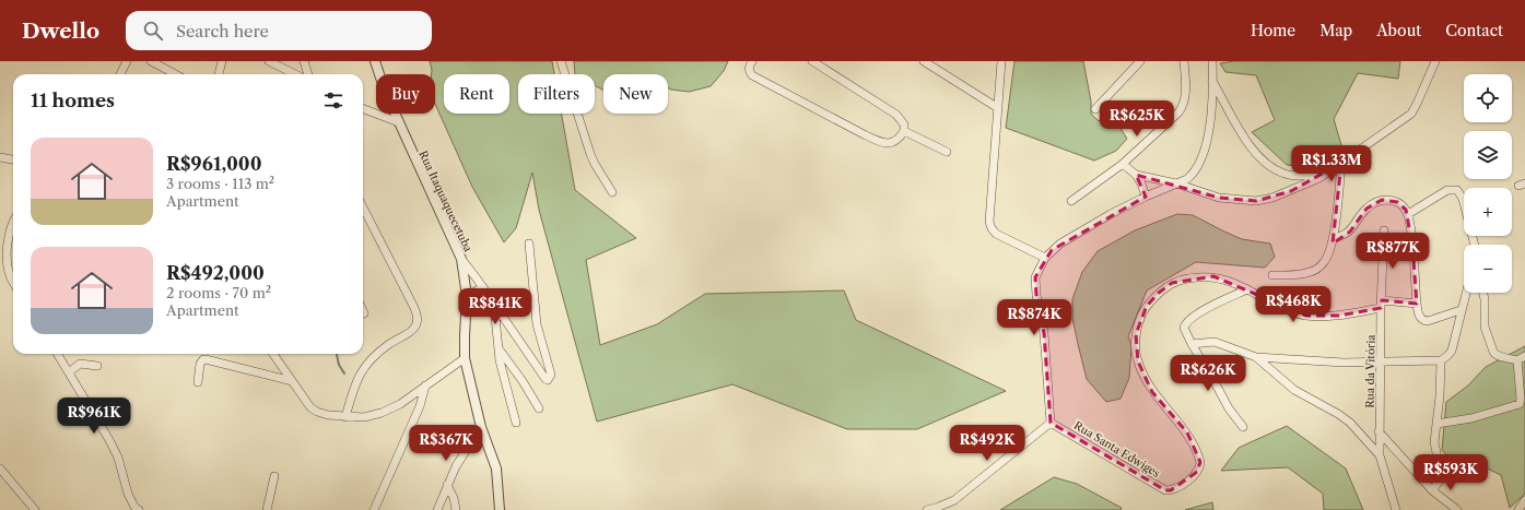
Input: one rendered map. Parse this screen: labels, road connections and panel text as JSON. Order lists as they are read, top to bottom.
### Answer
{
  "streets": {
    "street": ["Rua Itaquaquecetuba", "Rua da Vitória", "Rua Santa Edwiges"]
  },
  "crossings": [
    ["Rua da Vitória", "Rua Santa Edwiges"]
  ],
  "page": {
    "header": "Dwello",
    "search": "Search here",
    "nav": [
      "Home",
      "Map",
      "About",
      "Contact"
    ],
    "map_buttons": ["+", "−"],
    "chip": [
      "Buy",
      "Rent",
      "Filters",
      "New"
    ],
    "heading": "11 homes",
    "price": [
      "R$625K",
      "R$1.33M",
      "R$877K",
      "R$468K",
      "R$841K",
      "R$874K",
      "R$626K",
      "R$961K",
      "R$367K",
      "R$492K",
      "R$593K"
    ],
    "list": [
      {
        "name": "R$961,000",
        "note": "3 rooms · 113 m² · Apartment"
      },
      {
        "name": "R$492,000",
        "note": "2 rooms · 70 m² · Apartment"
      }
    ]
  }
}
